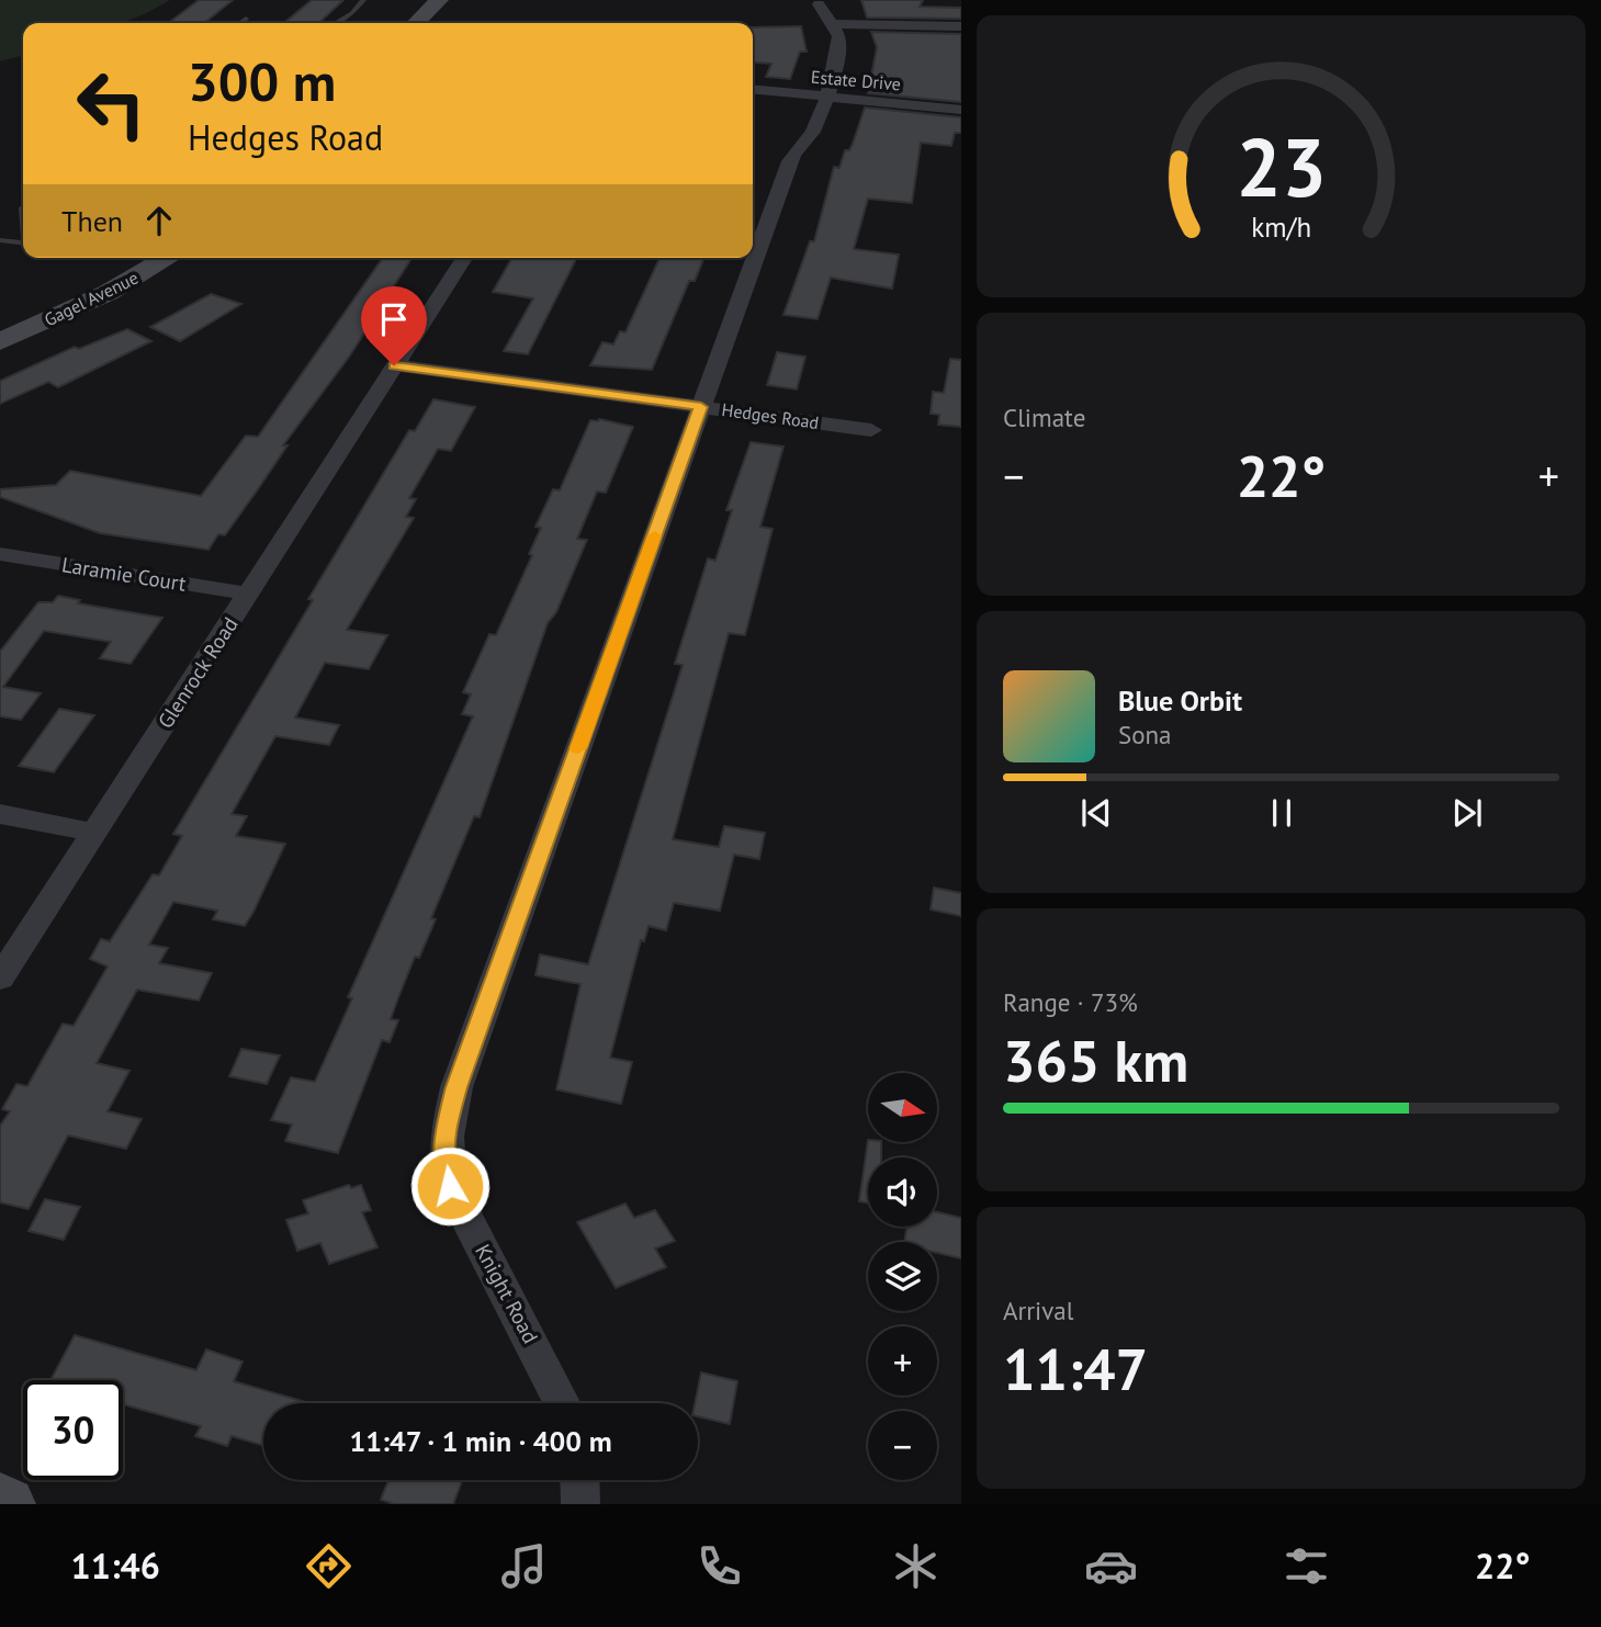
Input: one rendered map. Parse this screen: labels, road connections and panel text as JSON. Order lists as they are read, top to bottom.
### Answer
{
  "streets": {
    "street": [
      "Estate Drive",
      "Gagel Avenue",
      "Hedges Road",
      "Laramie Court",
      "Glenrock Road",
      "Knight Road"
    ]
  },
  "crossings": [
    ["Estate Drive", "Knight Road"],
    ["Hedges Road", "Glenrock Road"],
    ["Hedges Road", "Knight Road"],
    ["Laramie Court", "Glenrock Road"]
  ],
  "north": "right",
  "page": {
    "turn": ["300 m", "Hedges Road"],
    "then": "Then",
    "tile": [
      "Climate",
      ["Range · 73%", "365 km"],
      ["Arrival", "11:47"]
    ],
    "heat": ["−", "22°", "+"],
    "song": ["Blue Orbit", "Sona"],
    "map_buttons": ["+", "−"],
    "limit": "30",
    "trip": "11:47 · 1 min · 400 m",
    "tabs": ["11:46", "22°"],
    "gauge": ["23", "km/h"]
  }
}
